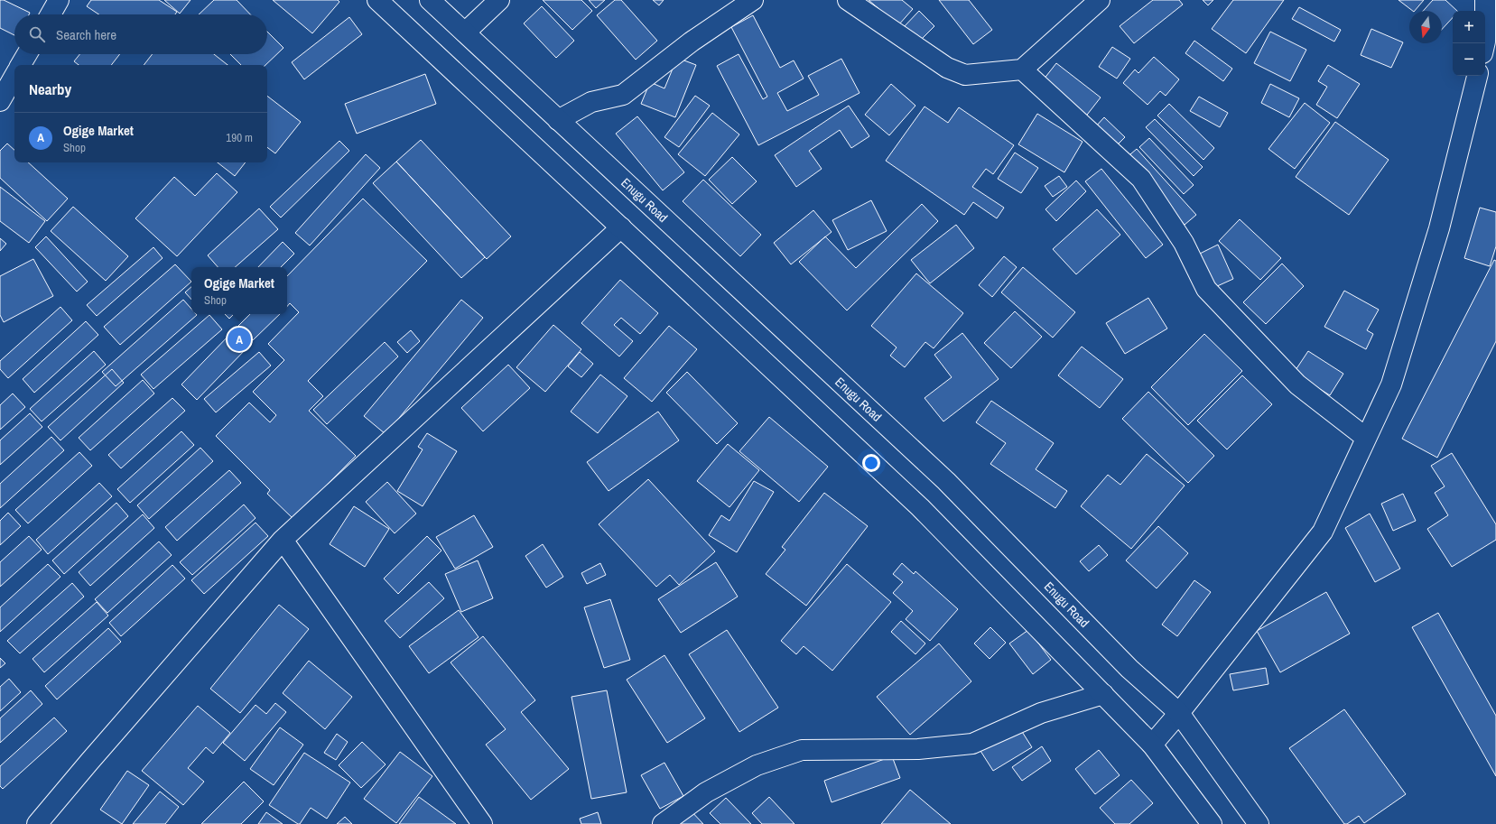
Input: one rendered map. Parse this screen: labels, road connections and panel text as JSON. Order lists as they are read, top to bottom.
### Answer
{
  "streets": {
    "street": ["Enugu Road"]
  },
  "north": "bottom",
  "page": {
    "map_buttons": ["+", "−"],
    "search": "Search here",
    "heading": "Nearby",
    "list": [
      {
        "mark": "A",
        "name": "Ogige Market",
        "note": "Shop",
        "value": "190 m"
      }
    ],
    "popup": ["Ogige Market", "Shop"],
    "pins": "A"
  }
}
